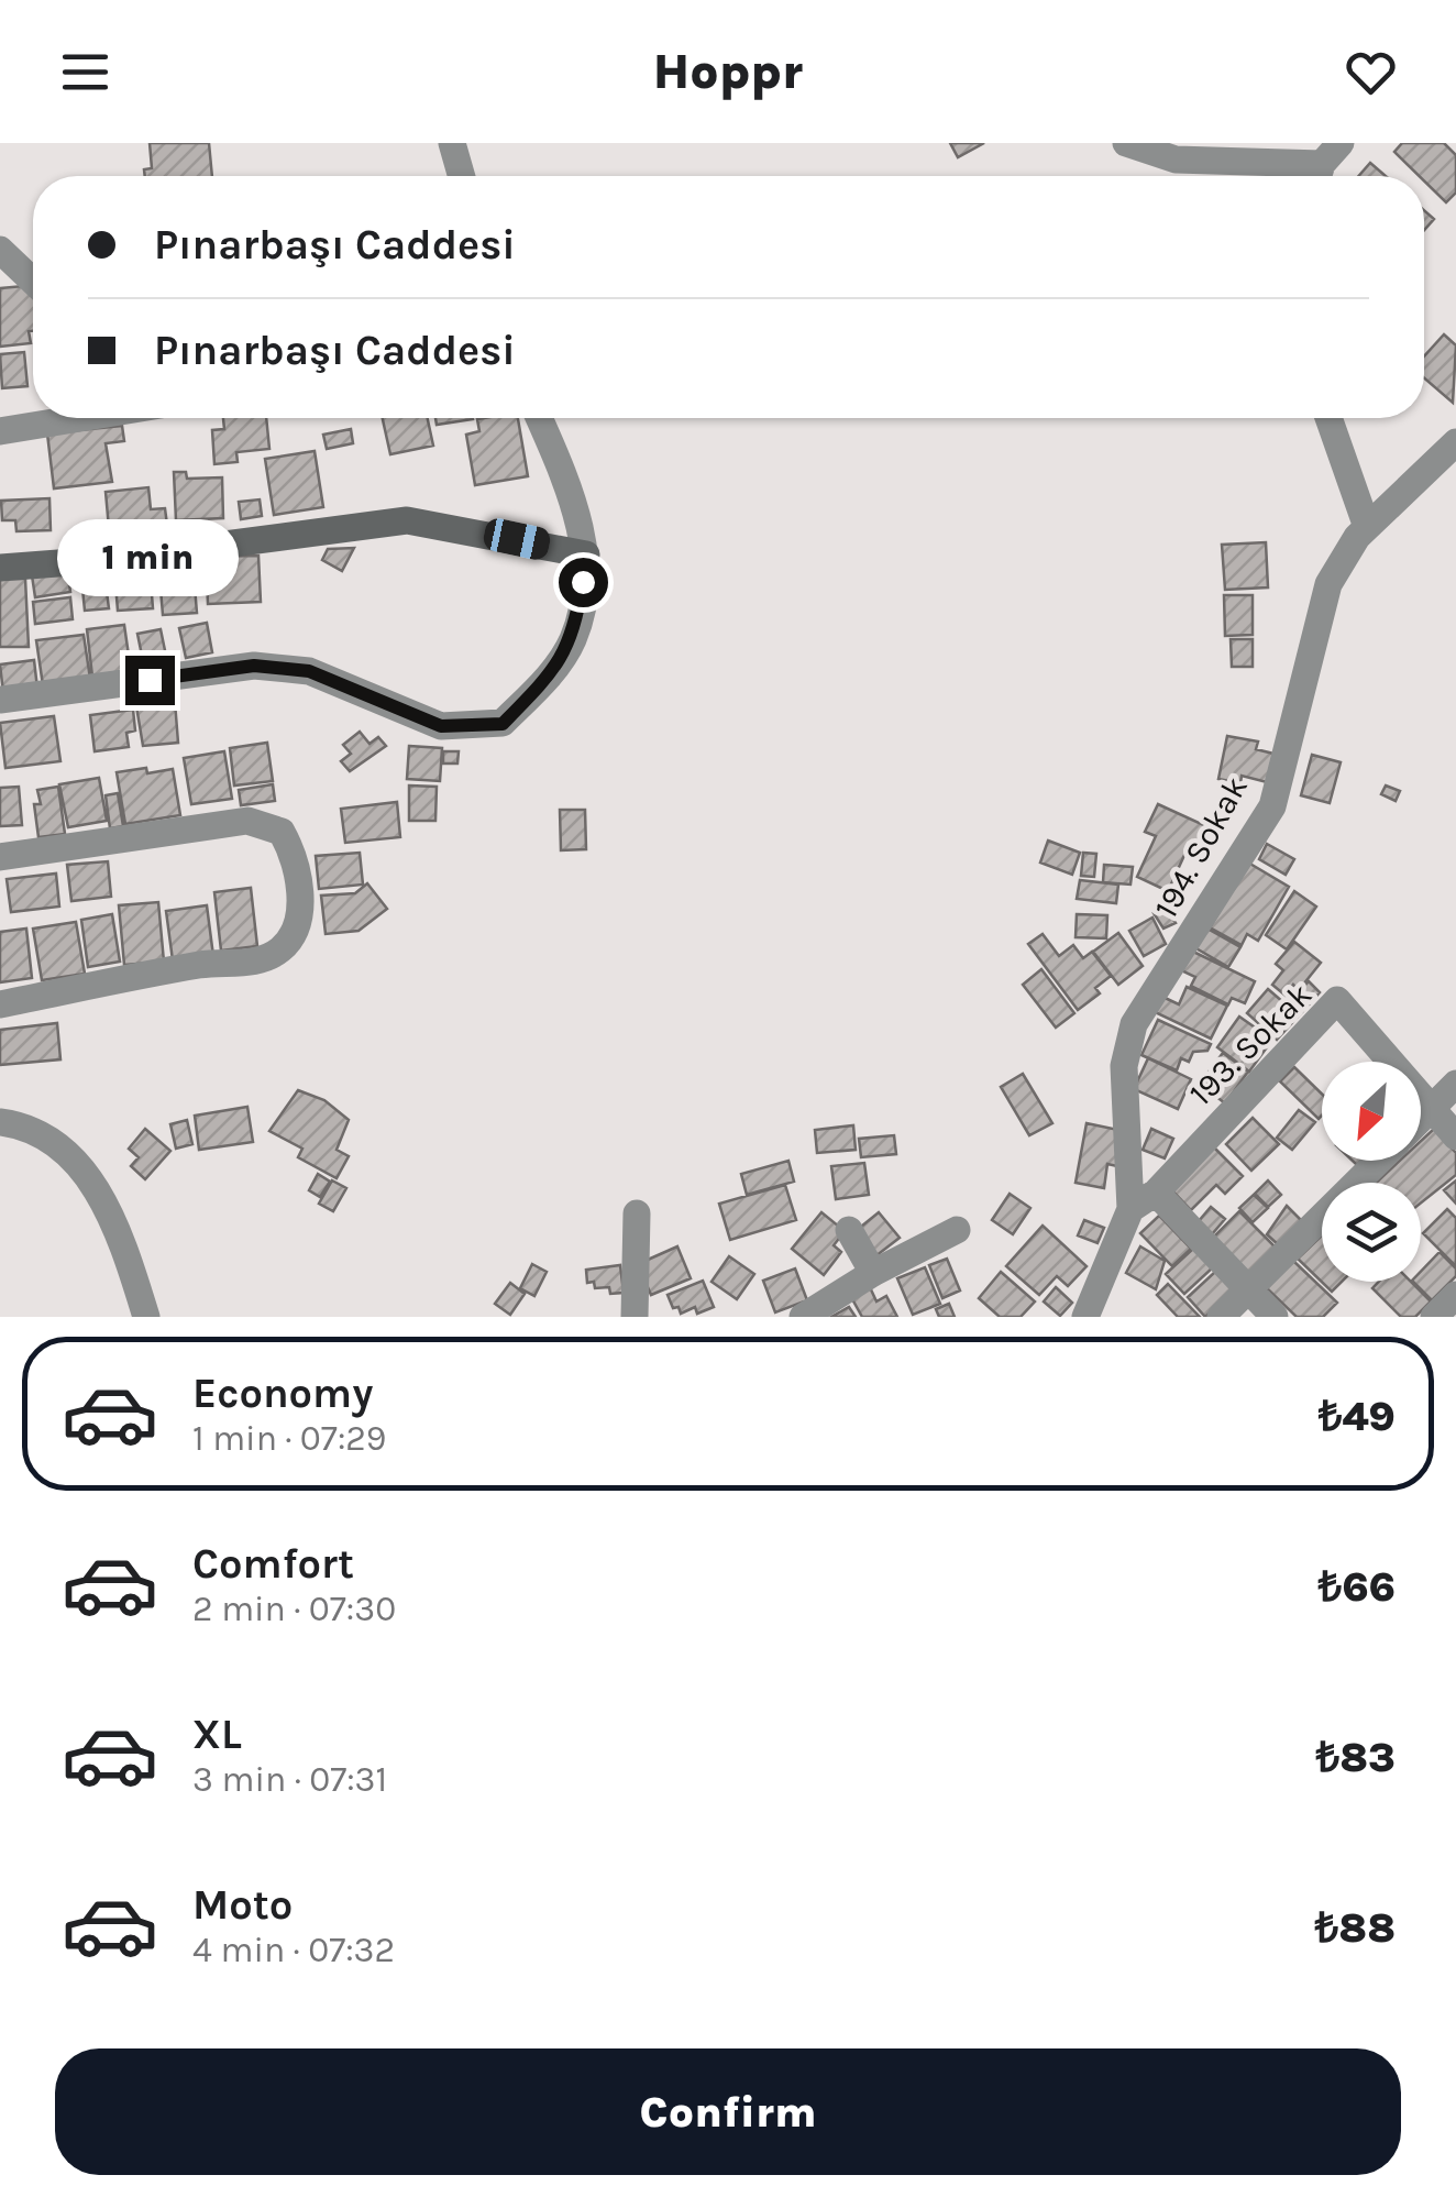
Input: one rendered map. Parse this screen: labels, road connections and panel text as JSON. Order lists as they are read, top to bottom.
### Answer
{
  "streets": {
    "street": ["194. Sokak", "193. Sokak"]
  },
  "crossings": [
    ["194. Sokak", "193. Sokak"]
  ],
  "north": "bottom left",
  "page": {
    "header": "Hoppr",
    "banner": ["Pınarbaşı Caddesi", "Pınarbaşı Caddesi"],
    "bubble": "1 min",
    "list": [
      {
        "name": "Economy",
        "note": "1 min · 07:29",
        "value": "₺49"
      },
      {
        "name": "Comfort",
        "note": "2 min · 07:30",
        "value": "₺66"
      },
      {
        "name": "XL",
        "note": "3 min · 07:31",
        "value": "₺83"
      },
      {
        "name": "Moto",
        "note": "4 min · 07:32",
        "value": "₺88"
      }
    ],
    "buttons": "Confirm"
  }
}
